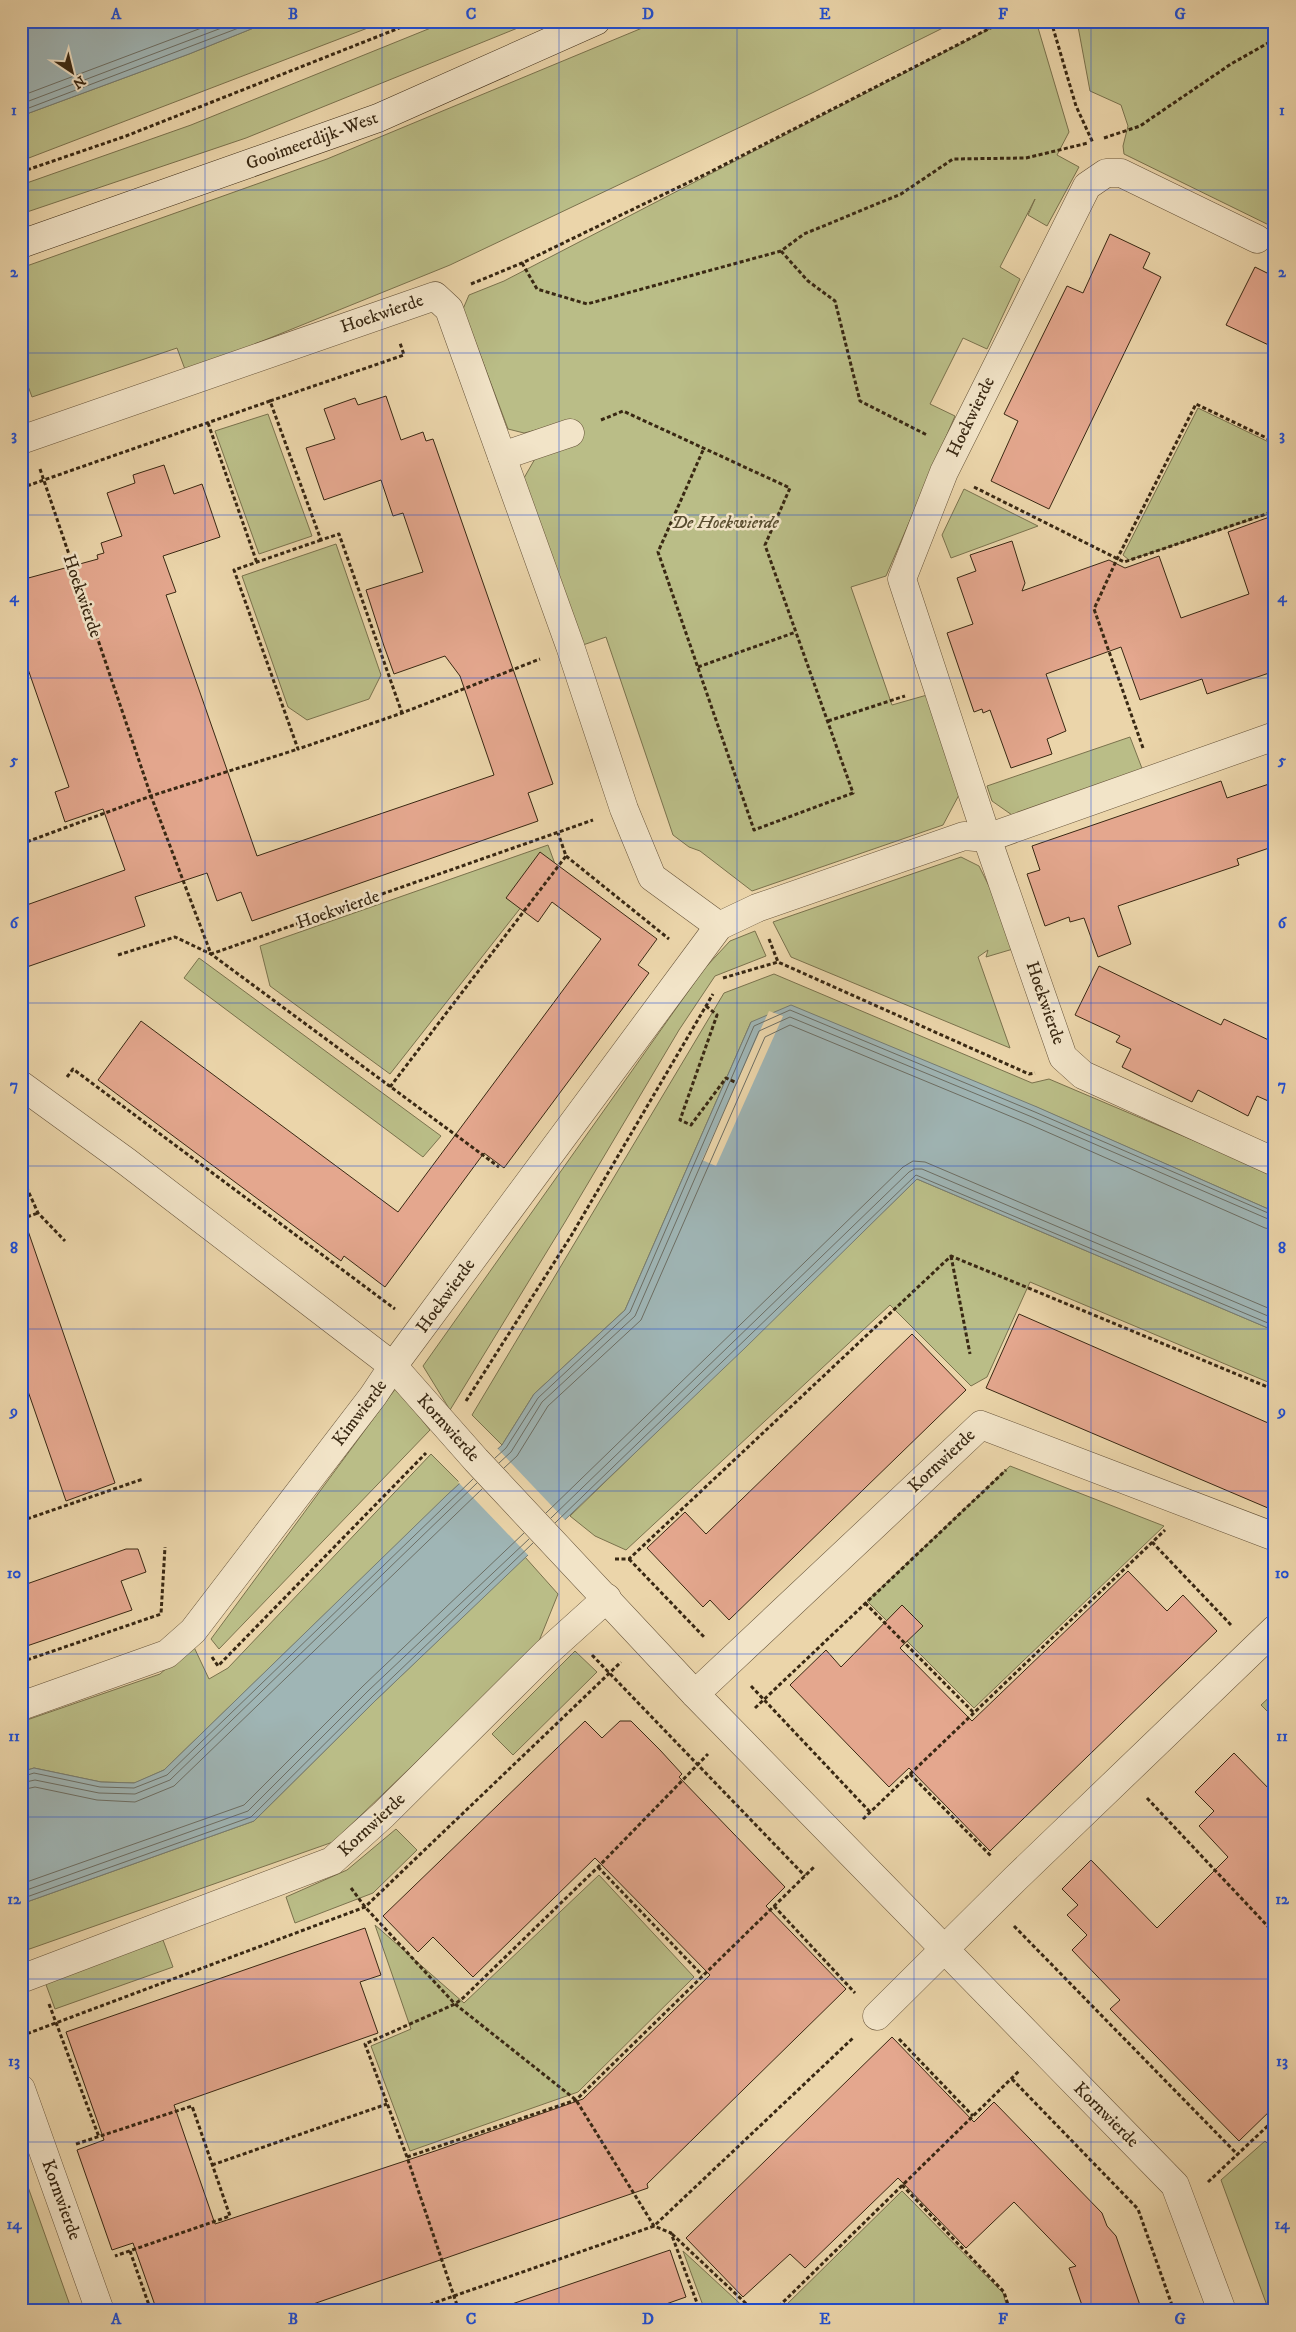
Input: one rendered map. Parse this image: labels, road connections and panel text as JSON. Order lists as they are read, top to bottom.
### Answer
{
  "streets": {
    "street": [
      "Gooimeerdijk-West",
      "Hoekwierde",
      "Kimwierde",
      "Kornwierde"
    ]
  },
  "crossings": [
    ["Hoekwierde", "Kimwierde"],
    ["Hoekwierde", "Kornwierde"],
    ["Kimwierde", "Kornwierde"]
  ],
  "parks": ["De Hoekwierde"],
  "north": "bottom right",
  "grid": {
    "columns": [
      "A",
      "B",
      "C",
      "D",
      "E",
      "F",
      "G"
    ],
    "rows": [
      "1",
      "2",
      "3",
      "4",
      "5",
      "6",
      "7",
      "8",
      "9",
      "10",
      "11",
      "12",
      "13",
      "14"
    ]
  }
}
